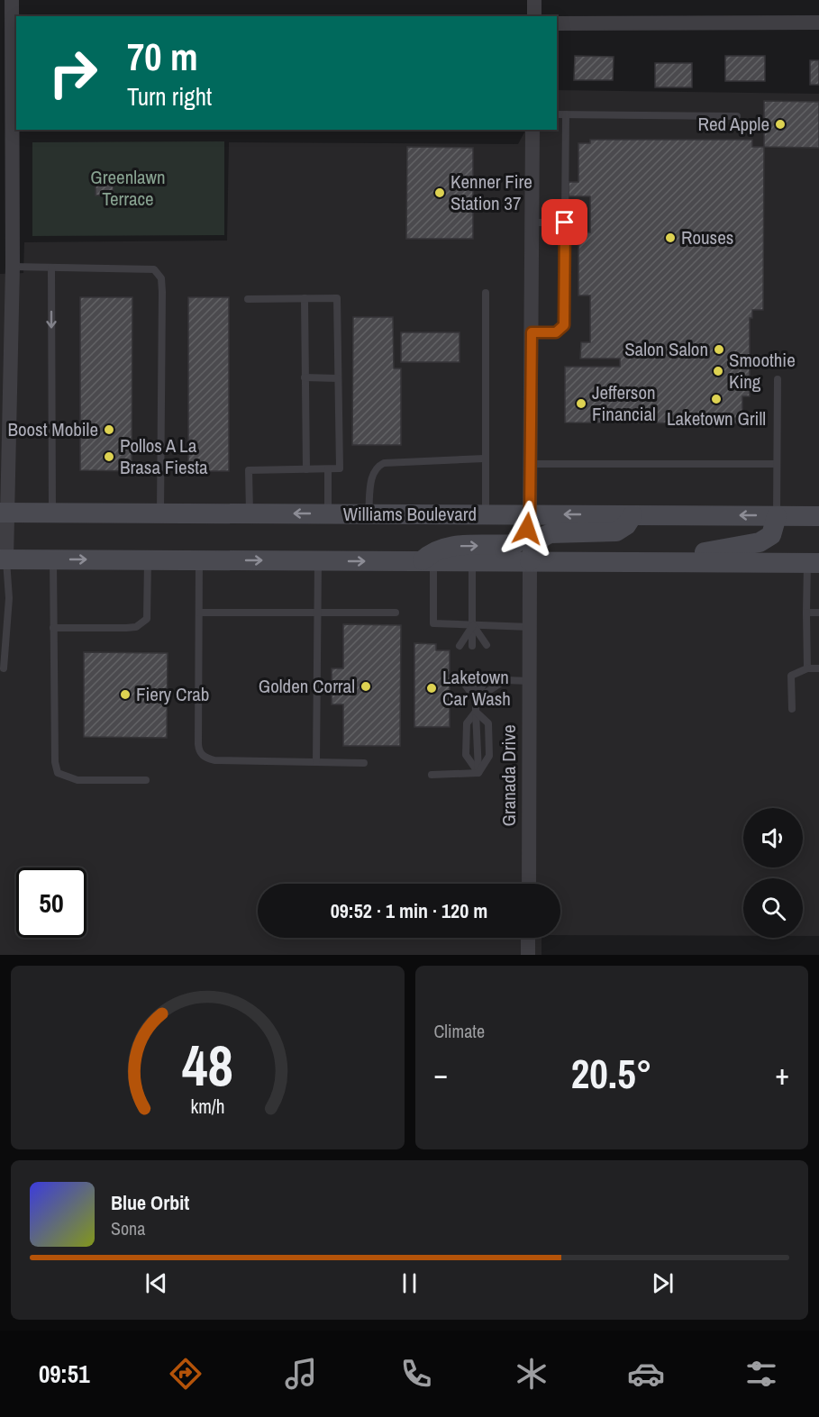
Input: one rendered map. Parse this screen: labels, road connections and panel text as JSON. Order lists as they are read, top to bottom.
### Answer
{
  "streets": {
    "main road": ["Williams Boulevard"],
    "street": ["Granada Drive"]
  },
  "parks": ["Greenlawn Terrace"],
  "places": [
    "Red Apple",
    "Kenner Fire Station 37",
    "Rouses",
    "Salon Salon",
    "Smoothie King",
    "Laketown Grill",
    "Jefferson Financial",
    "Boost Mobile",
    "Pollos A La Brasa Fiesta",
    "Golden Corral",
    "Laketown Car Wash",
    "Fiery Crab"
  ],
  "page": {
    "turn": ["70 m", "Turn right"],
    "limit": "50",
    "trip": "09:52 · 1 min · 120 m",
    "tile": "Climate",
    "heat": ["−", "20.5°", "+"],
    "song": ["Blue Orbit", "Sona"],
    "tabs": "09:51",
    "gauge": ["48", "km/h"]
  }
}
